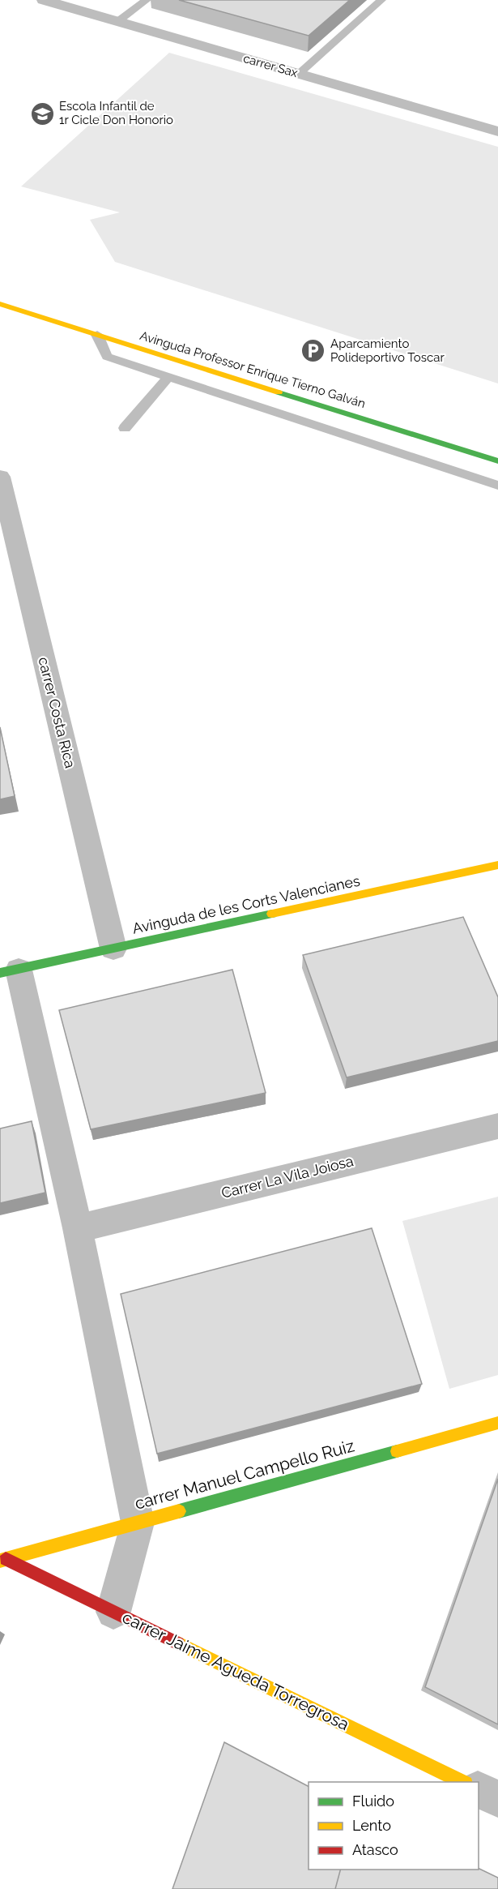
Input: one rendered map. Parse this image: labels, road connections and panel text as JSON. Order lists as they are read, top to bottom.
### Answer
{
  "streets": {
    "street": [
      "carrer Sax",
      "Avinguda Professor Enrique Tierno Galván",
      "carrer Costa Rica",
      "Avinguda de les Corts Valencianes",
      "Carrer La Vila Joiosa",
      "carrer Manuel Campello Ruiz",
      "carrer Jaime Agueda Torregrosa"
    ]
  },
  "crossings": [
    ["carrer Costa Rica", "Avinguda de les Corts Valencianes"],
    ["carrer Manuel Campello Ruiz", "carrer Jaime Agueda Torregrosa"]
  ],
  "places": {
    "school or university": ["Escola Infantil de 1r Cicle Don Honorio"],
    "parking": ["Aparcamiento Polideportivo Toscar"]
  },
  "legend": ["Fluido", "Lento", "Atasco"]
}
